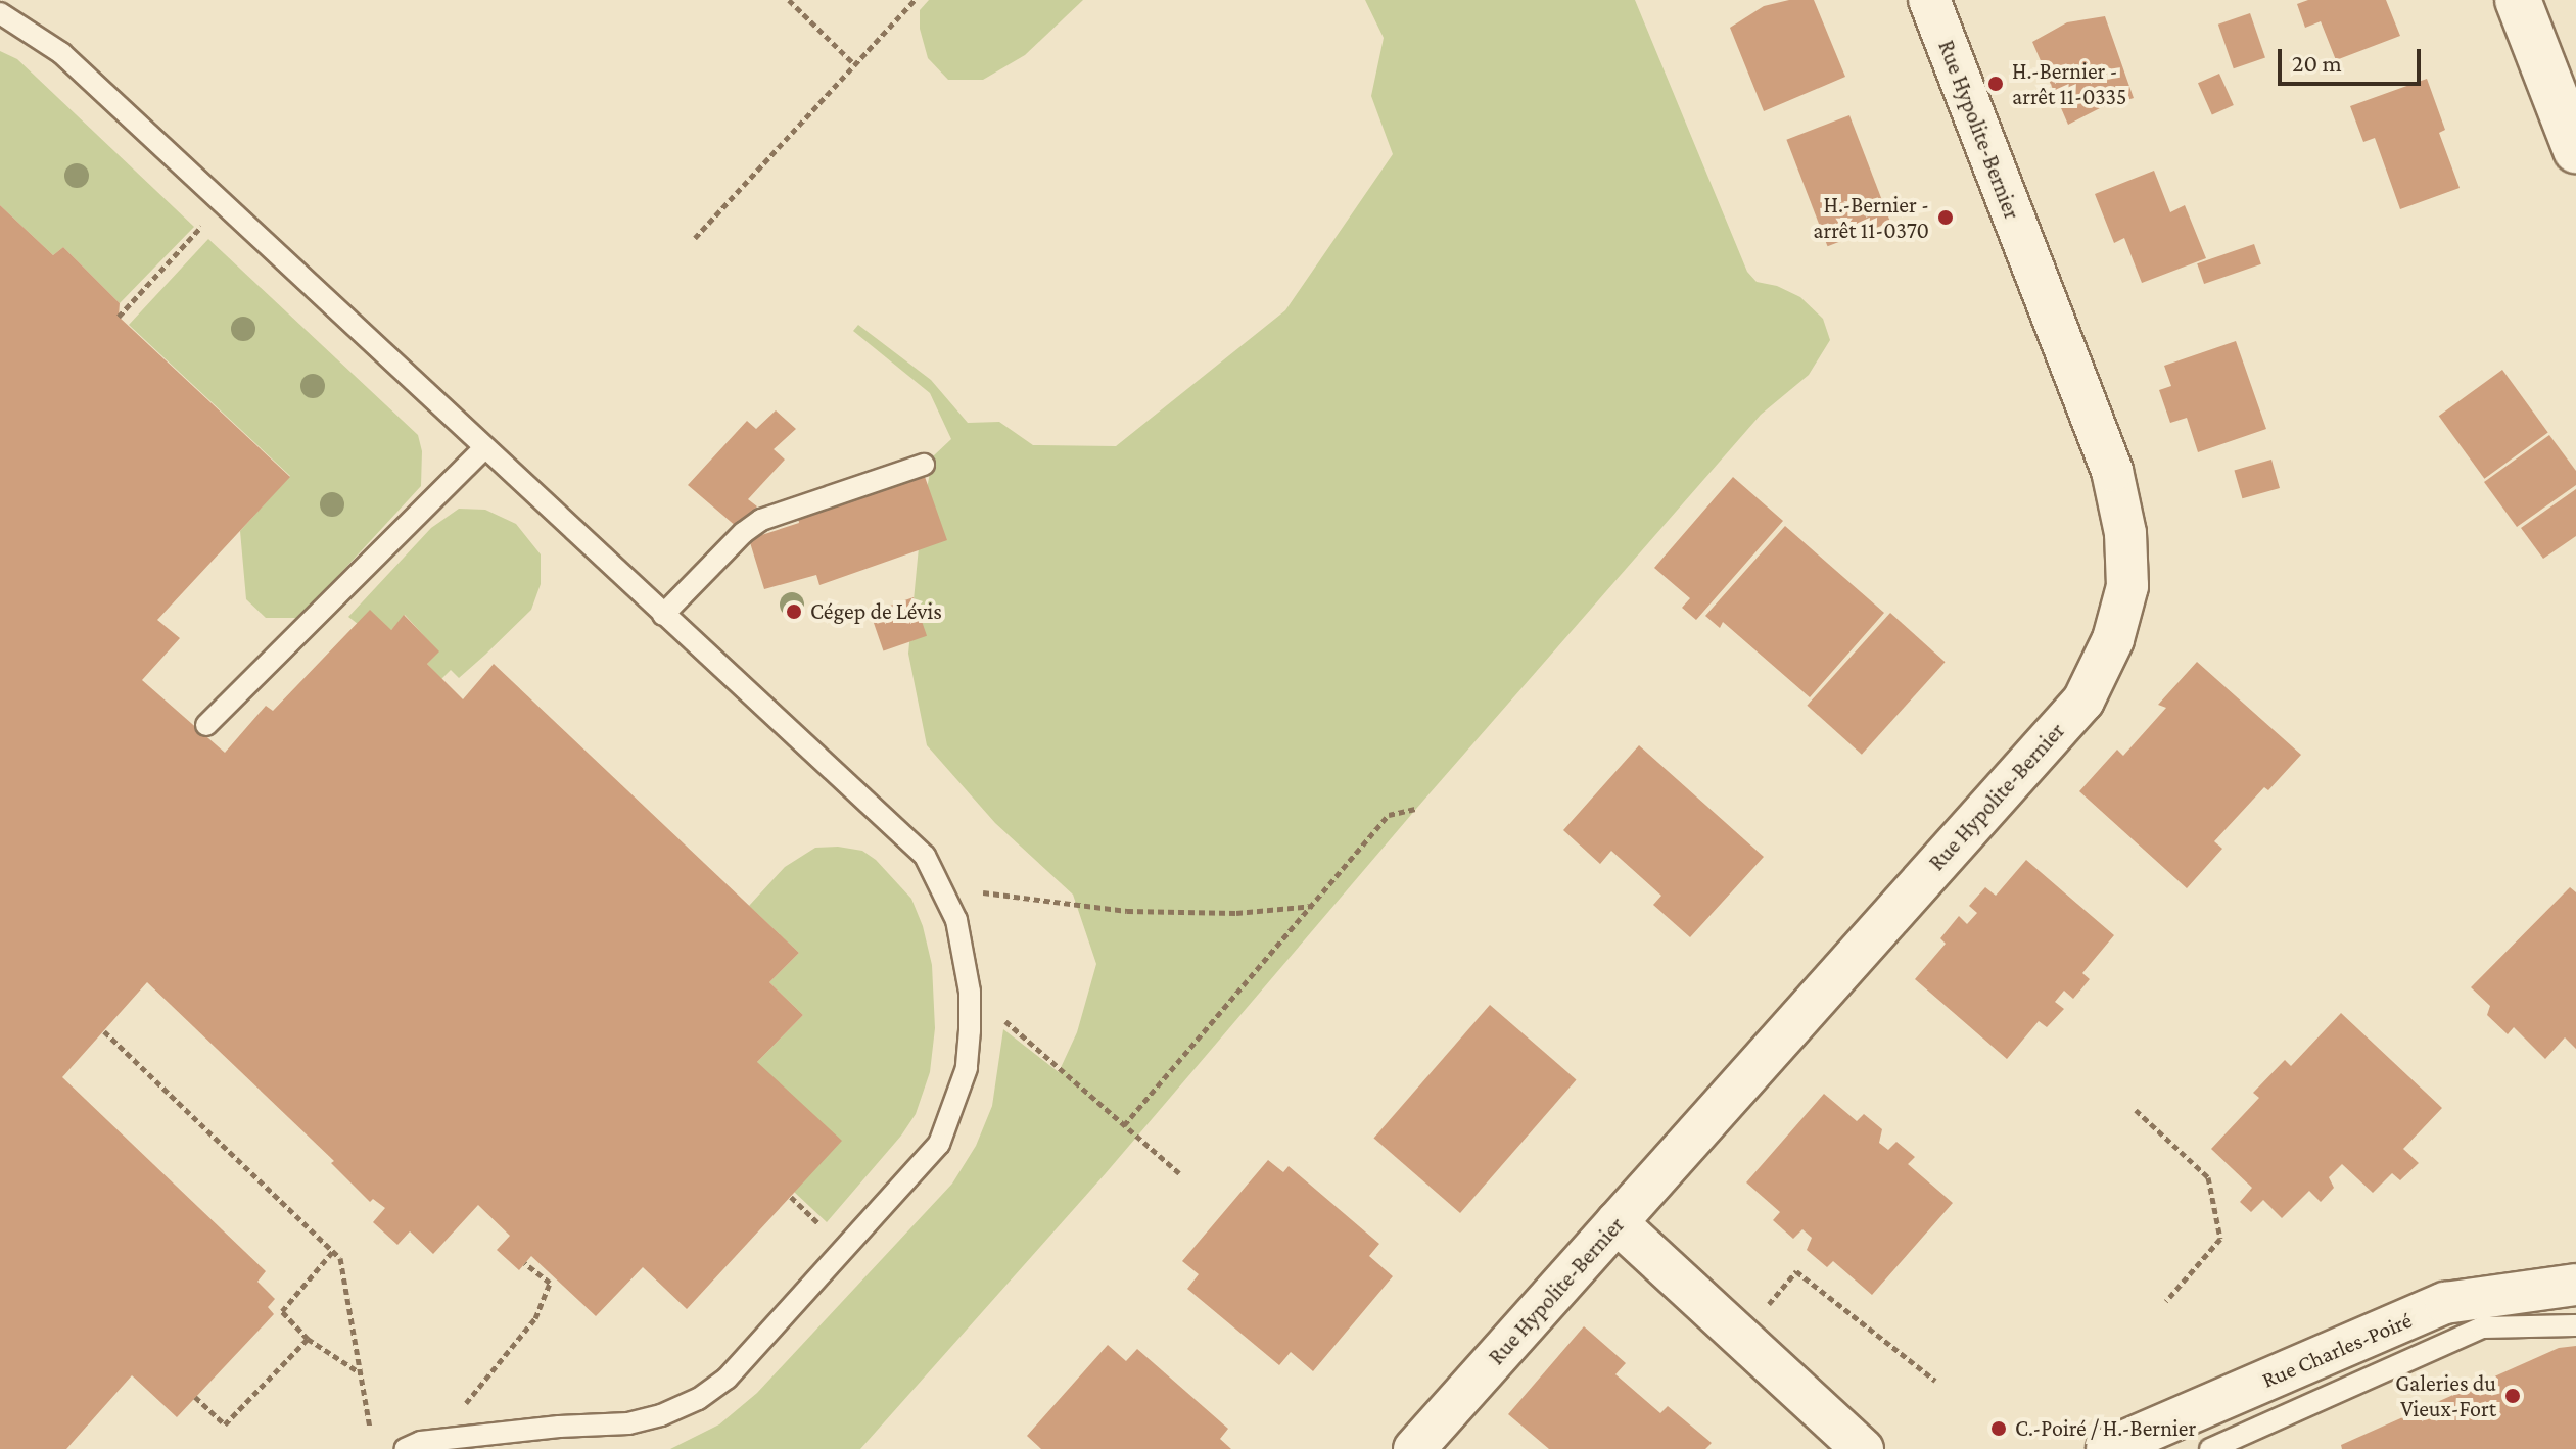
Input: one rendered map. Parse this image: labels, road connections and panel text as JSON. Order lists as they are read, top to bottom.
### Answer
{
  "streets": {
    "street": ["Rue Hypolite-Bernier", "Rue Charles-Poiré"]
  },
  "places": [
    "H.-Bernier - arrêt 11-0335",
    "H.-Bernier - arrêt 11-0370",
    "Cégep de Lévis",
    "Galeries du Vieux-Fort",
    "C.-Poiré / H.-Bernier"
  ],
  "scale_bar": "20 m"
}
